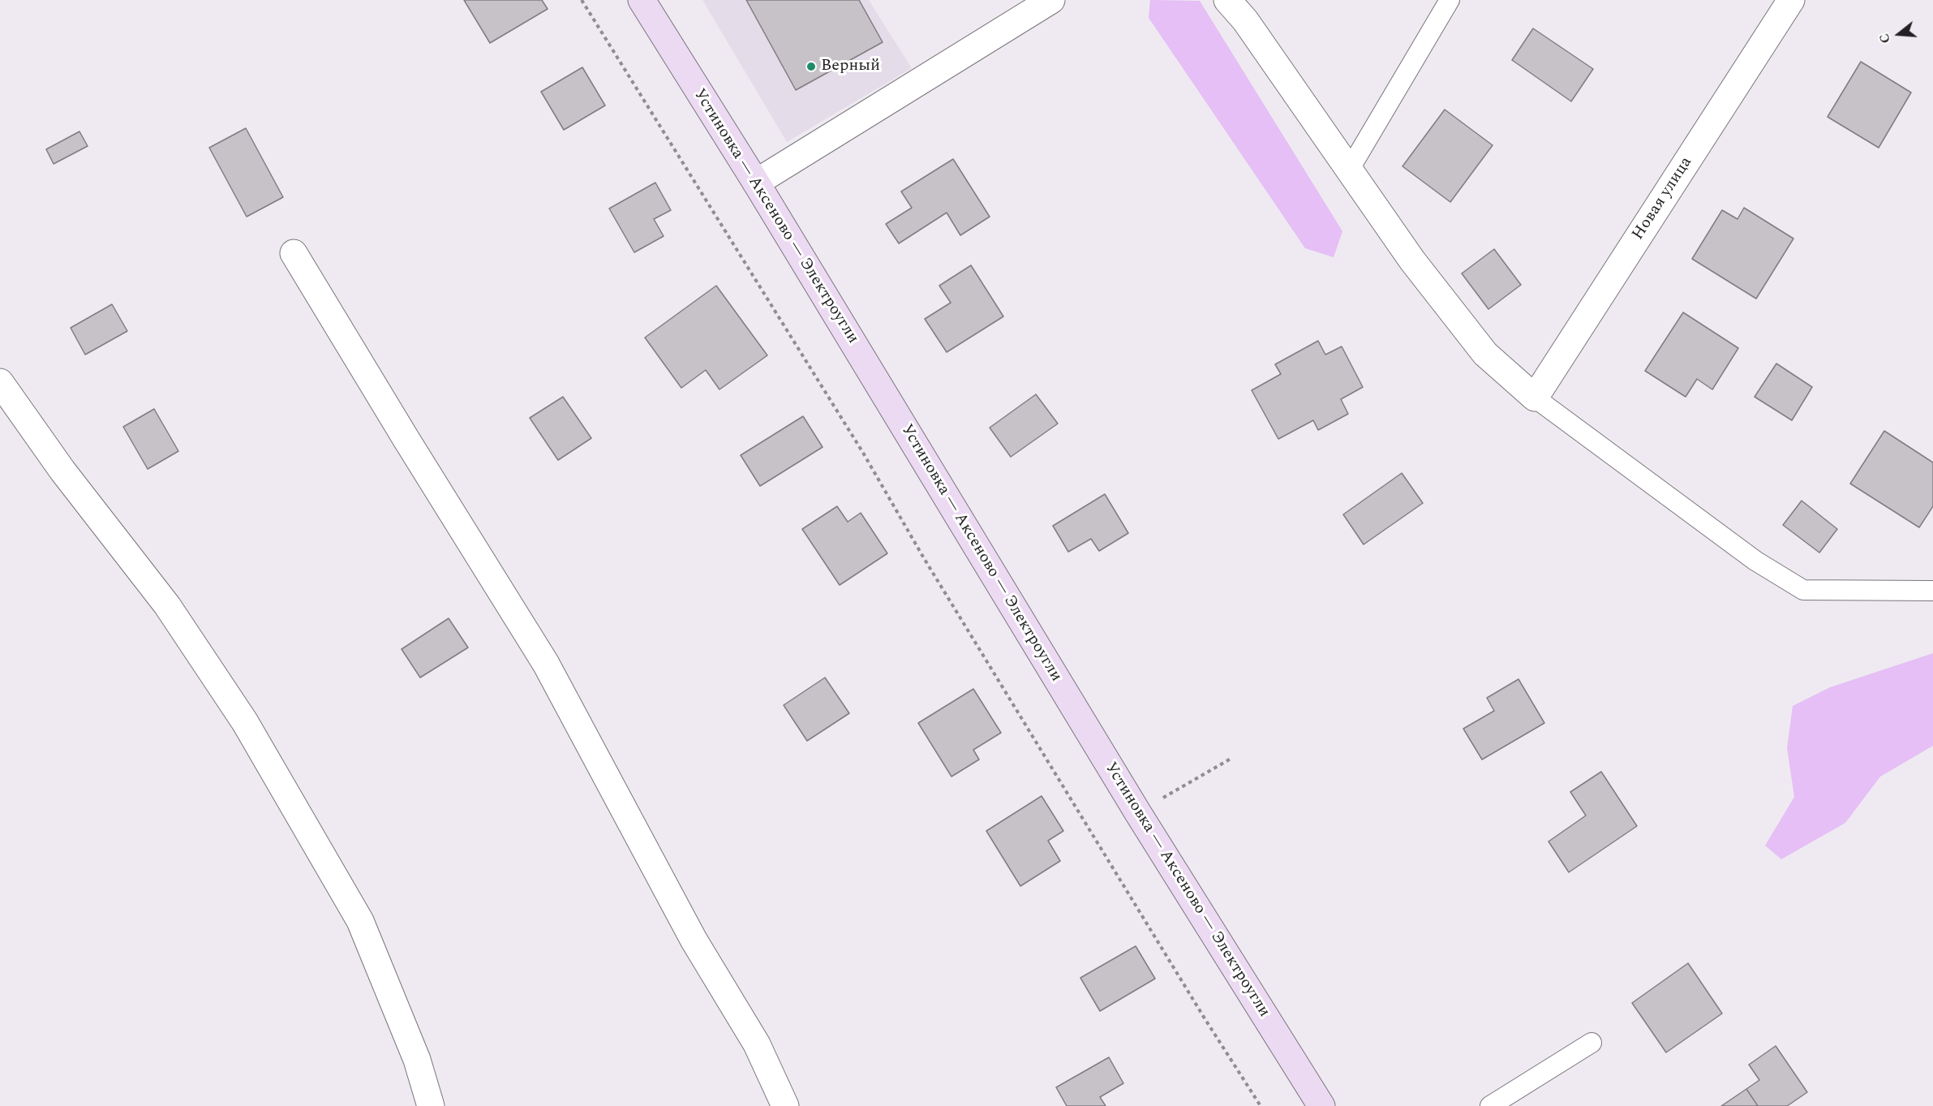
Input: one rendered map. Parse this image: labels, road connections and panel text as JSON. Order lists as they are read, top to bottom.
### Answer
{
  "streets": {
    "main road": ["Устиновка — Аксеново — Электроугли"],
    "street": ["Новая улица"]
  },
  "places": ["Верный"],
  "north": "left"
}
